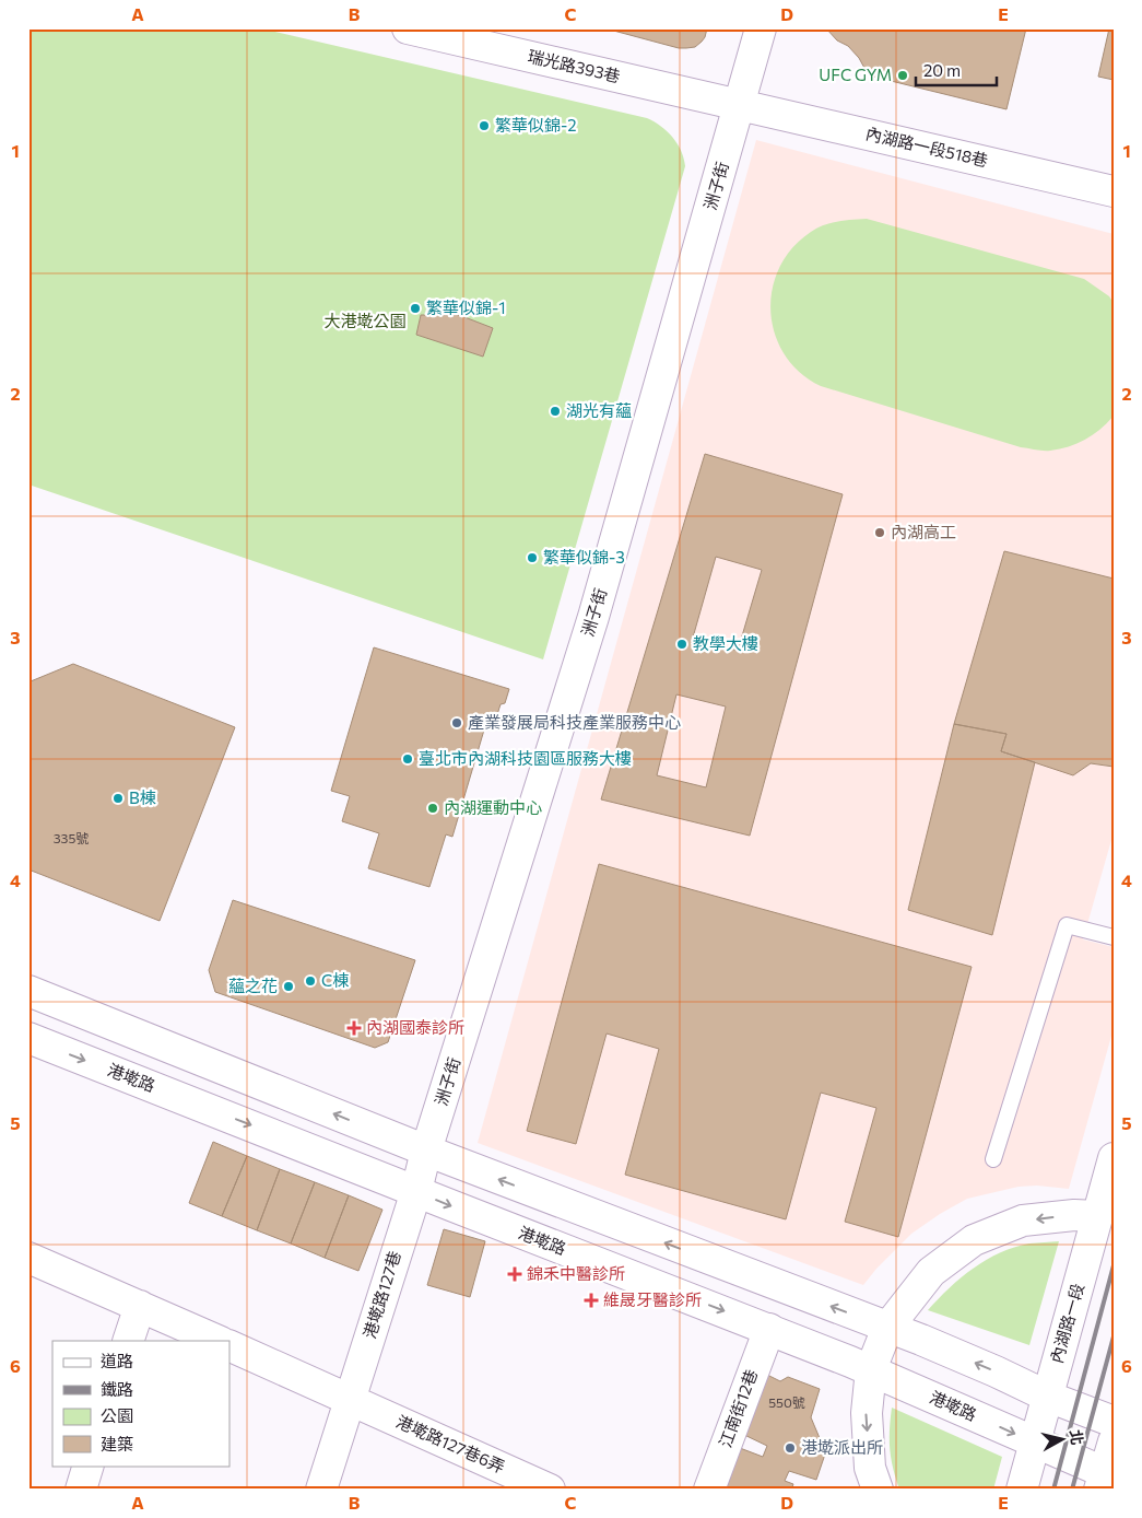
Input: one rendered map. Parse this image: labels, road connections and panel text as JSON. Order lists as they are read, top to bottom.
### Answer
{
  "streets": {
    "street": [
      "瑞光路393巷",
      "內湖路一段518巷",
      "洲子街",
      "港墘路",
      "港墘路127巷",
      "內湖路一段",
      "江南街12巷",
      "港墘路127巷6弄"
    ]
  },
  "crossings": [
    ["瑞光路393巷", "內湖路一段518巷"],
    ["瑞光路393巷", "洲子街"],
    ["內湖路一段518巷", "洲子街"],
    ["洲子街", "港墘路"],
    ["洲子街", "港墘路127巷"],
    ["港墘路", "港墘路127巷"],
    ["港墘路", "內湖路一段"],
    ["港墘路", "江南街12巷"],
    ["港墘路127巷", "港墘路127巷6弄"]
  ],
  "parks": ["大港墘公園"],
  "places": {
    "other": [
      "UFC GYM",
      "繁華似錦-2",
      "繁華似錦-1",
      "湖光有蘊",
      "內湖高工",
      "繁華似錦-3",
      "教學大樓",
      "產業發展局科技產業服務中心",
      "臺北市內湖科技園區服務大樓",
      "B棟",
      "內湖運動中心",
      "C棟",
      "蘊之花",
      "港墘派出所"
    ],
    "health": ["內湖國泰診所", "錦禾中醫診所", "維晟牙醫診所"]
  },
  "house_numbers": ["335號", "550號"],
  "legend": [
    "道路",
    "鐵路",
    "公園",
    "建築"
  ],
  "scale_bar": "20 m",
  "north": "right",
  "grid": {
    "columns": [
      "A",
      "B",
      "C",
      "D",
      "E"
    ],
    "rows": [
      "1",
      "2",
      "3",
      "4",
      "5",
      "6"
    ]
  }
}
